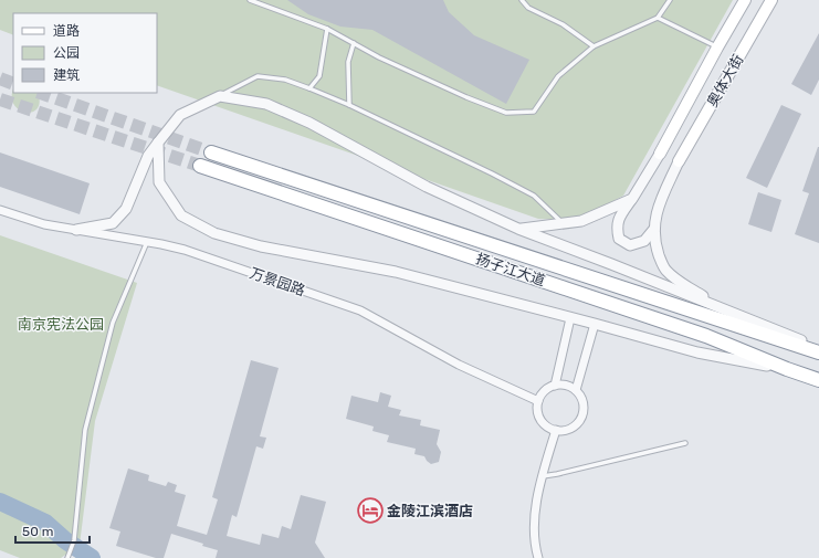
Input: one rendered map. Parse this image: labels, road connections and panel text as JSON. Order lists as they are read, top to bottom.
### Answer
{
  "streets": {
    "highway": ["扬子江大道"],
    "main road": ["奥体大街"],
    "street": ["万景园路"]
  },
  "parks": ["南京宪法公园"],
  "places": {
    "hotel": ["金陵江滨酒店"]
  },
  "legend": ["道路", "公园", "建筑"],
  "scale_bar": "50 m"
}
